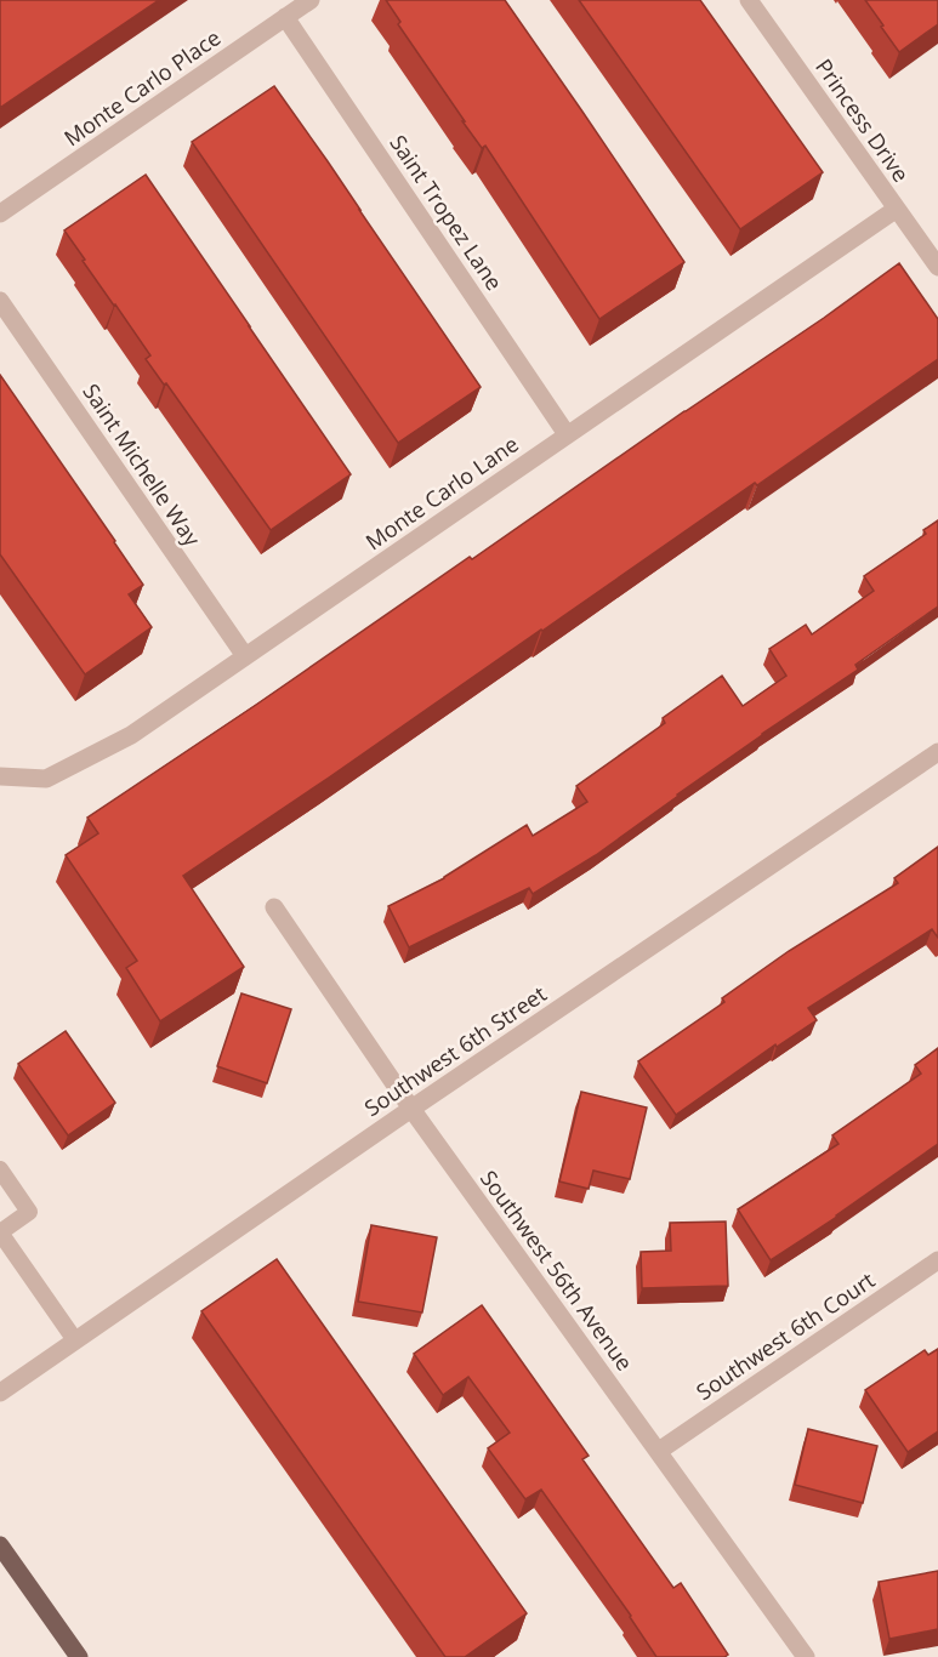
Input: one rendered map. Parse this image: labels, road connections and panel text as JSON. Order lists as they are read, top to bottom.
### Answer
{
  "streets": {
    "street": [
      "Monte Carlo Place",
      "Princess Drive",
      "Saint Tropez Lane",
      "Saint Michelle Way",
      "Monte Carlo Lane",
      "Southwest 6th Street",
      "Southwest 56th Avenue",
      "Southwest 6th Court"
    ]
  },
  "crossings": [
    ["Monte Carlo Place", "Saint Tropez Lane"],
    ["Princess Drive", "Monte Carlo Lane"],
    ["Saint Tropez Lane", "Monte Carlo Lane"],
    ["Saint Michelle Way", "Monte Carlo Lane"],
    ["Southwest 6th Street", "Southwest 56th Avenue"],
    ["Southwest 56th Avenue", "Southwest 6th Court"]
  ]
}
